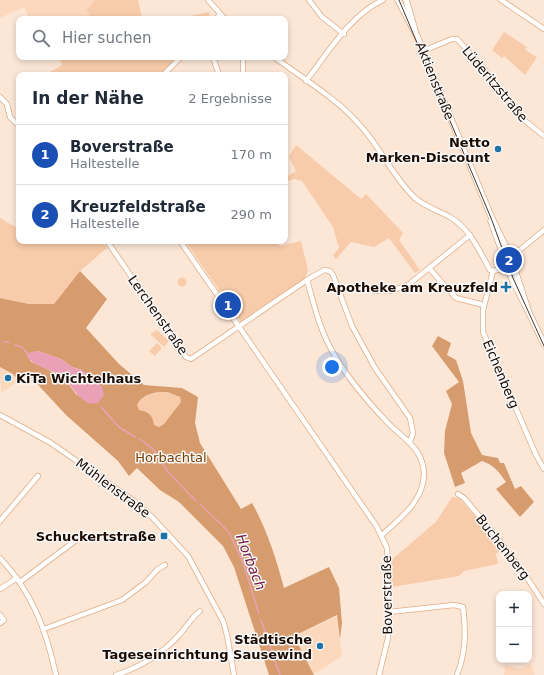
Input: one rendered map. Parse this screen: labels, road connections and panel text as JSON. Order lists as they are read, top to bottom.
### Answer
{
  "streets": {
    "main road": ["Aktienstraße"],
    "street": [
      "Lüderitzstraße",
      "Lerchenstraße",
      "Eichenberg",
      "Mühlenstraße",
      "Buchenberg",
      "Boverstraße"
    ]
  },
  "crossings": [
    ["Aktienstraße", "Lüderitzstraße"],
    ["Lerchenstraße", "Boverstraße"]
  ],
  "water": ["Horbach"],
  "parks": ["Horbachtal"],
  "places": {
    "other": ["Netto Marken-Discount", "KiTa Wichtelhaus", "Städtische Tageseinrichtung Sausewind"],
    "health": ["Apotheke am Kreuzfeld"],
    "transit": ["Schuckertstraße"]
  },
  "page": {
    "search": "Hier suchen",
    "heading": ["In der Nähe", "2 Ergebnisse"],
    "list": [
      {
        "mark": "1",
        "name": "Boverstraße",
        "note": "Haltestelle",
        "value": "170 m"
      },
      {
        "mark": "2",
        "name": "Kreuzfeldstraße",
        "note": "Haltestelle",
        "value": "290 m"
      }
    ],
    "pins": ["2", "1"],
    "map_buttons": ["+", "−"]
  }
}
